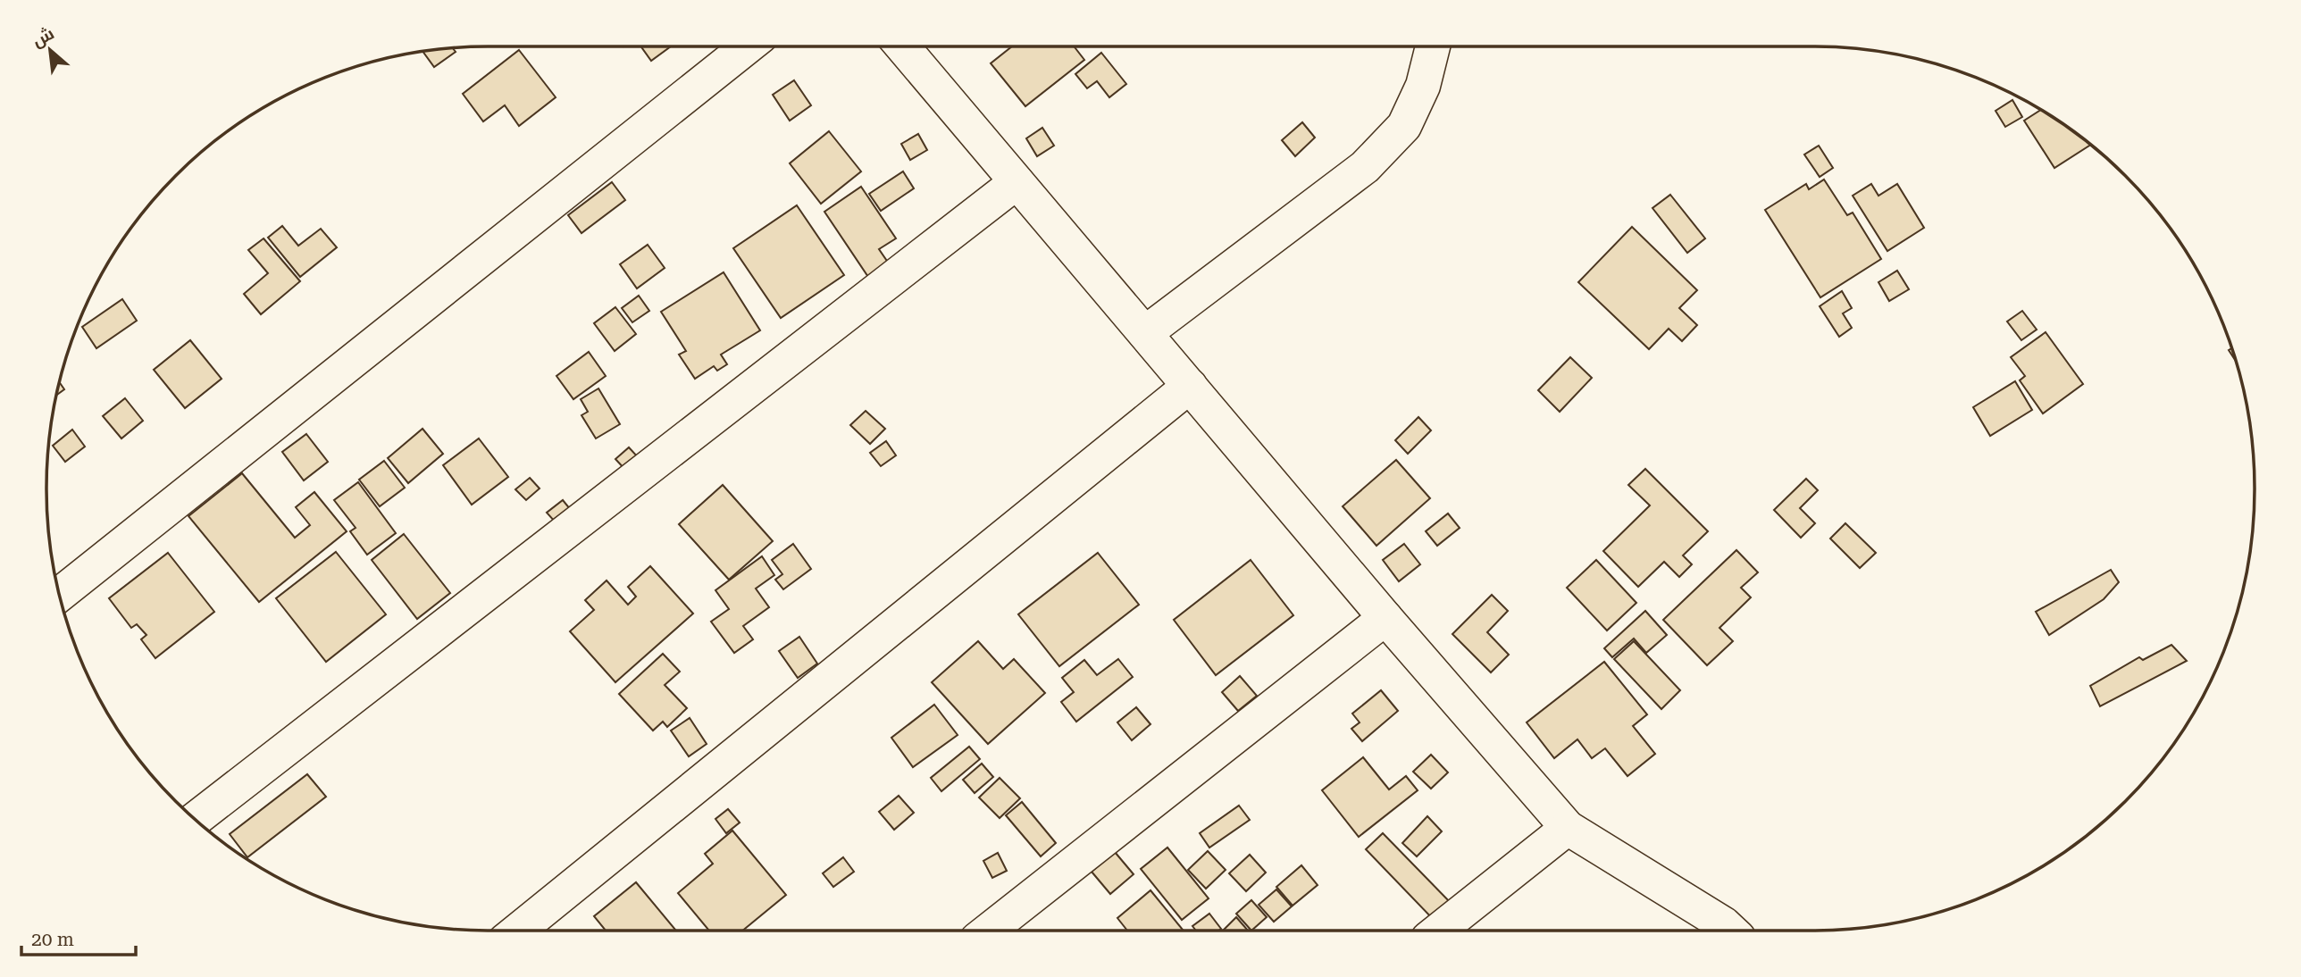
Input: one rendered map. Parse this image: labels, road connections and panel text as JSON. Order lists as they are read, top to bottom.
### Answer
{
  "scale_bar": "20 m",
  "north": "top left"
}
